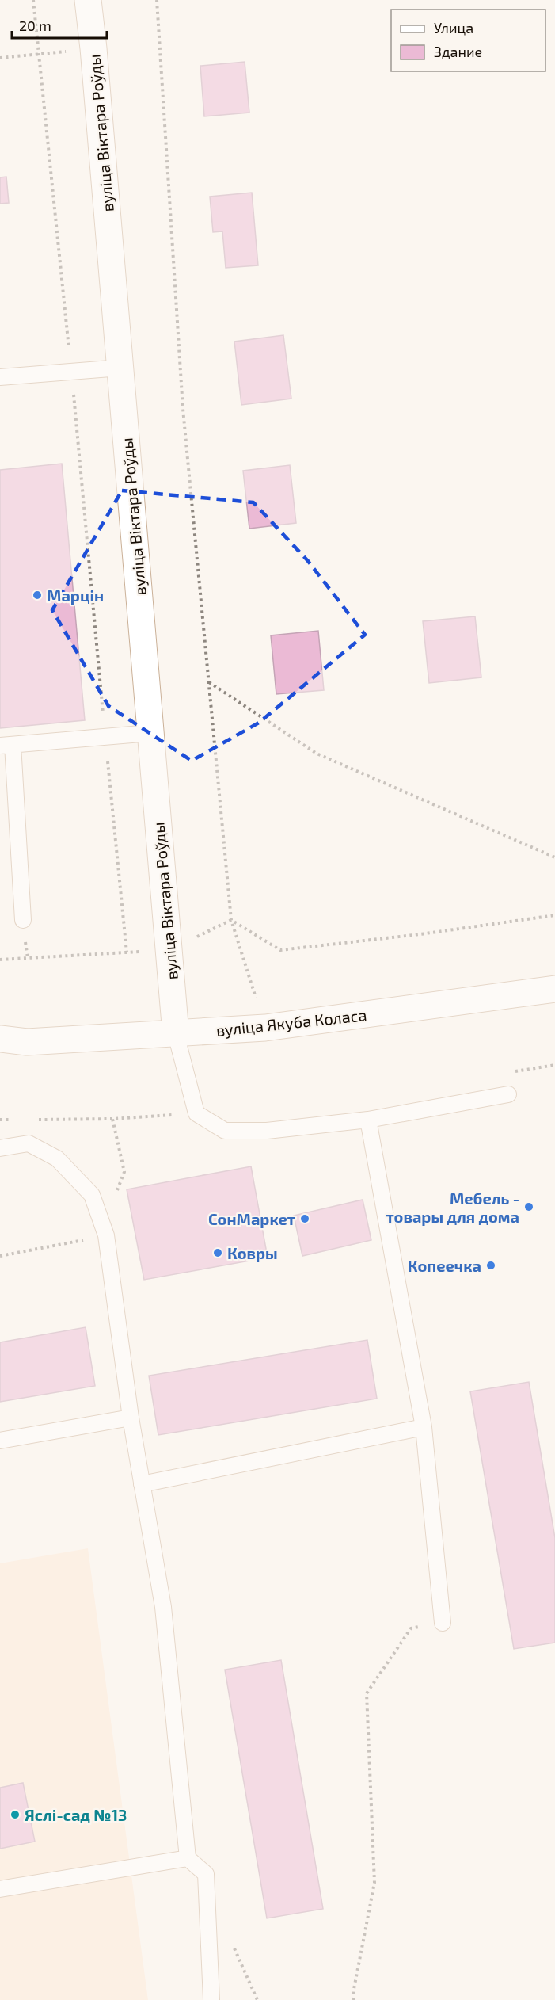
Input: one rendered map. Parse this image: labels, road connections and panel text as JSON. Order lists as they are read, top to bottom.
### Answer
{
  "streets": {
    "street": ["вуліца Віктара Роўды", "вуліца Якуба Коласа"]
  },
  "crossings": [
    ["вуліца Віктара Роўды", "вуліца Якуба Коласа"]
  ],
  "places": [
    "Марцін",
    "Мебель - товары для дома",
    "СонМаркет",
    "Ковры",
    "Копеечка",
    "Яслі-сад №13"
  ],
  "legend": ["Улица", "Здание"],
  "scale_bar": "20 m"
}
